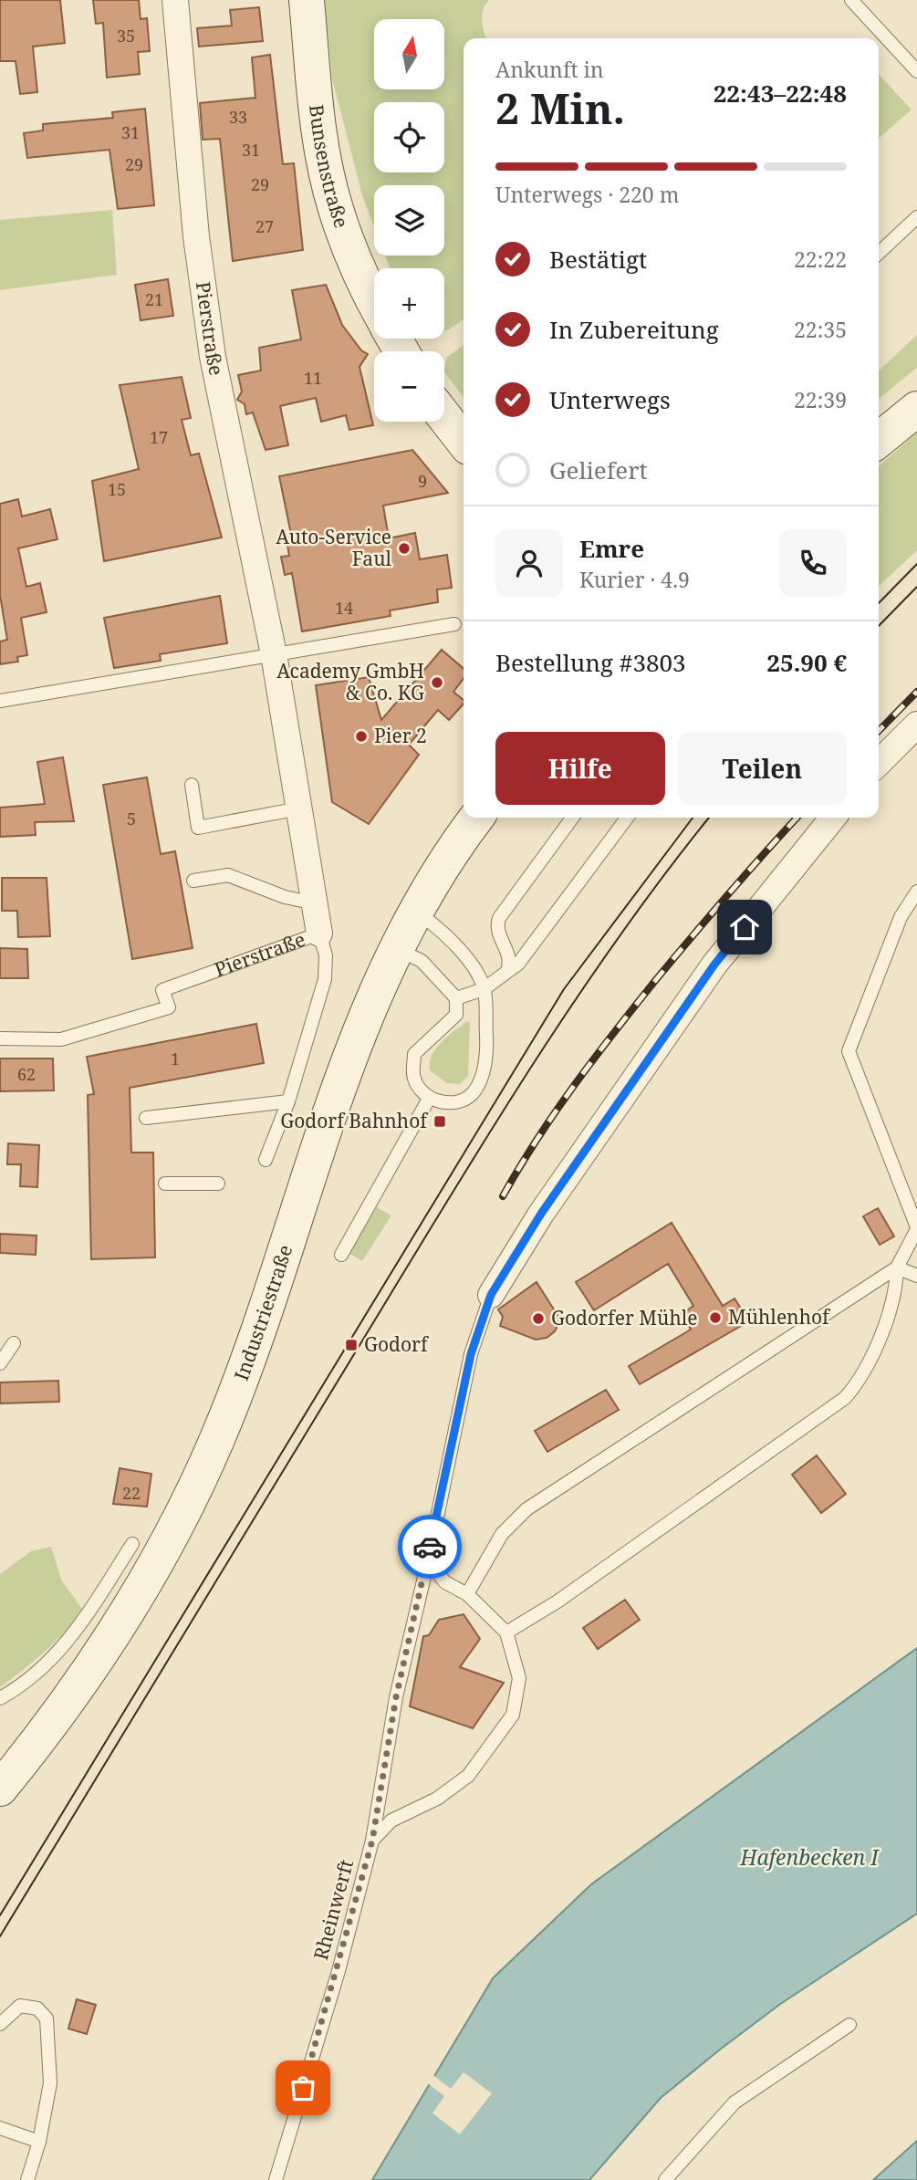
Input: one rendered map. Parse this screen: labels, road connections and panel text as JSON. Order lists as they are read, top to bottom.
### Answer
{
  "streets": {
    "main road": ["Bunsenstraße", "Industriestraße"],
    "street": ["Pierstraße"],
    "lane": ["Rheinwerft"]
  },
  "water": ["Hafenbecken I"],
  "places": {
    "other": [
      "Auto-Service Faul",
      "Academy GmbH & Co. KG",
      "Pier 2",
      "Mühlenhof",
      "Godorfer Mühle"
    ],
    "transit": ["Godorf Bahnhof", "Godorf"]
  },
  "house_numbers": [
    "35",
    "33",
    "31",
    "31",
    "29",
    "29",
    "27",
    "21",
    "11",
    "17",
    "9",
    "15",
    "14",
    "5",
    "1",
    "62",
    "22"
  ],
  "north": "top",
  "page": {
    "map_buttons": ["+", "−"],
    "heading": ["2 Min.", "Ankunft in", "22:43–22:48"],
    "panel": [
      "Emre",
      "Kurier · 4.9",
      "Bestellung #3803",
      "25.90 €"
    ],
    "bar": "Unterwegs · 220 m",
    "list": [
      ["Bestätigt", "22:22"],
      ["In Zubereitung", "22:35"],
      ["Unterwegs", "22:39"],
      "Geliefert"
    ],
    "buttons": ["Hilfe", "Teilen"]
  }
}
